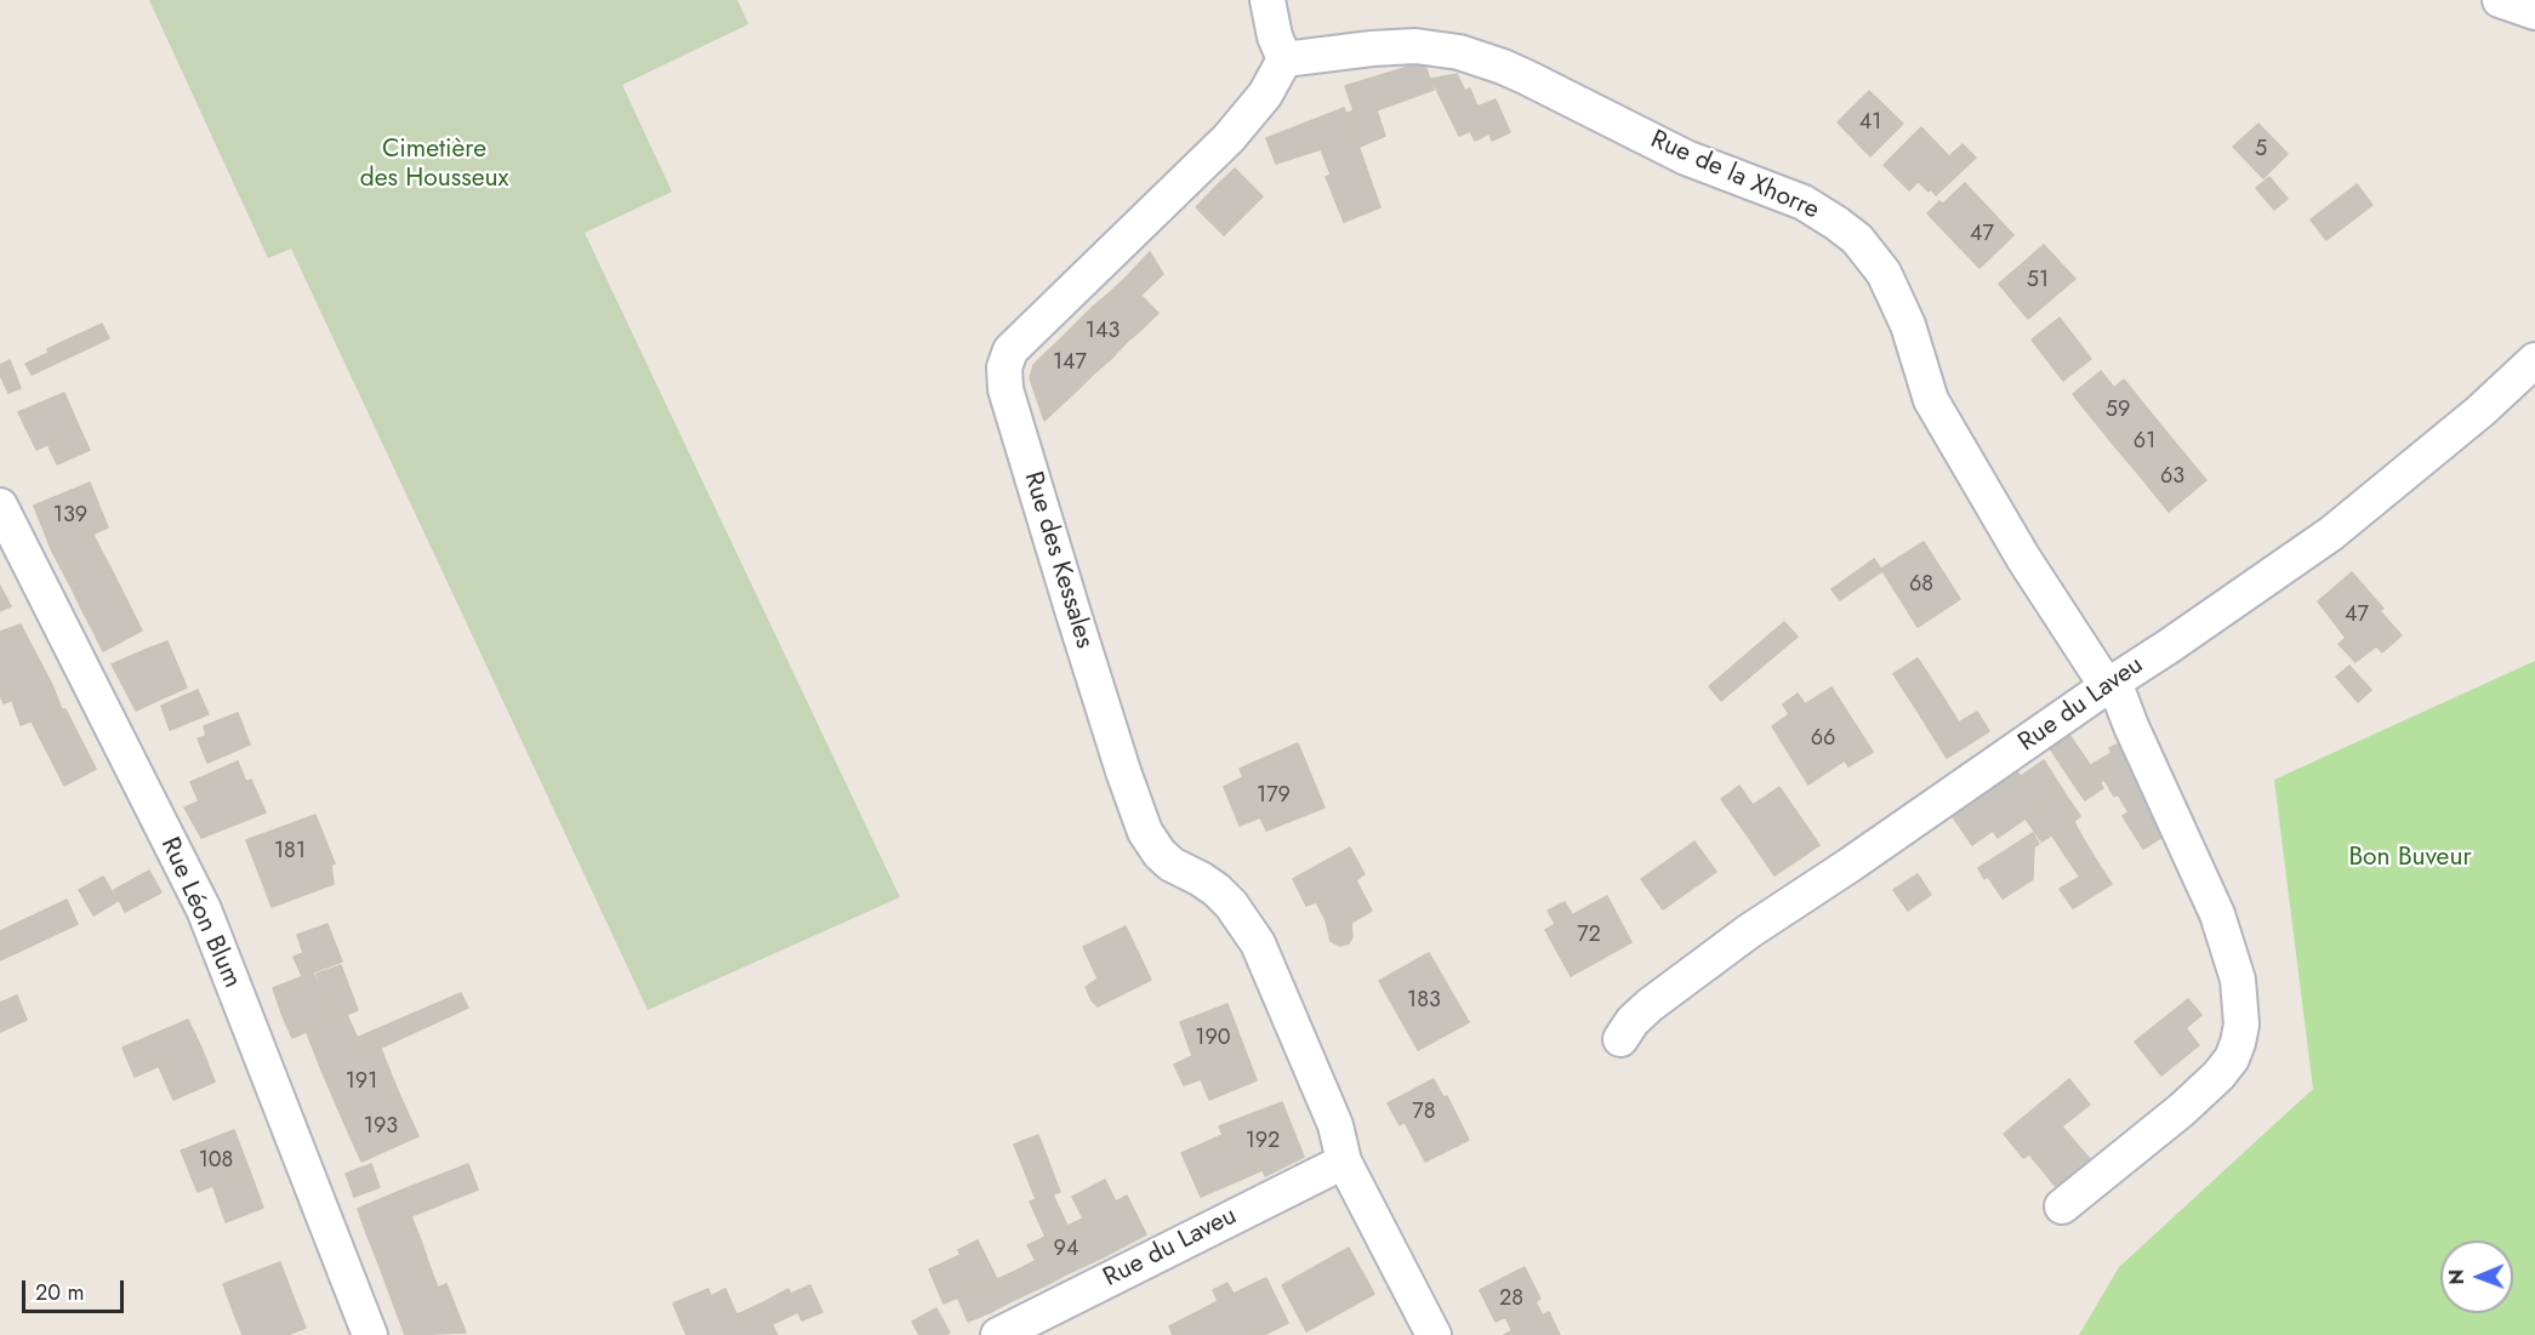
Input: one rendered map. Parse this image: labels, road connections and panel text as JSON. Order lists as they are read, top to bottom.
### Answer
{
  "streets": {
    "street": [
      "Rue de la Xhorre",
      "Rue des Kessales",
      "Rue du Laveu",
      "Rue Léon Blum"
    ]
  },
  "crossings": [
    ["Rue de la Xhorre", "Rue des Kessales"],
    ["Rue de la Xhorre", "Rue du Laveu"],
    ["Rue des Kessales", "Rue du Laveu"]
  ],
  "parks": ["Cimetière des Housseux", "Bon Buveur"],
  "house_numbers": [
    "41",
    "5",
    "47",
    "51",
    "143",
    "147",
    "59",
    "61",
    "63",
    "139",
    "68",
    "47",
    "66",
    "179",
    "181",
    "72",
    "183",
    "190",
    "191",
    "78",
    "193",
    "192",
    "108",
    "94",
    "28"
  ],
  "scale_bar": "20 m",
  "north": "left"
}
